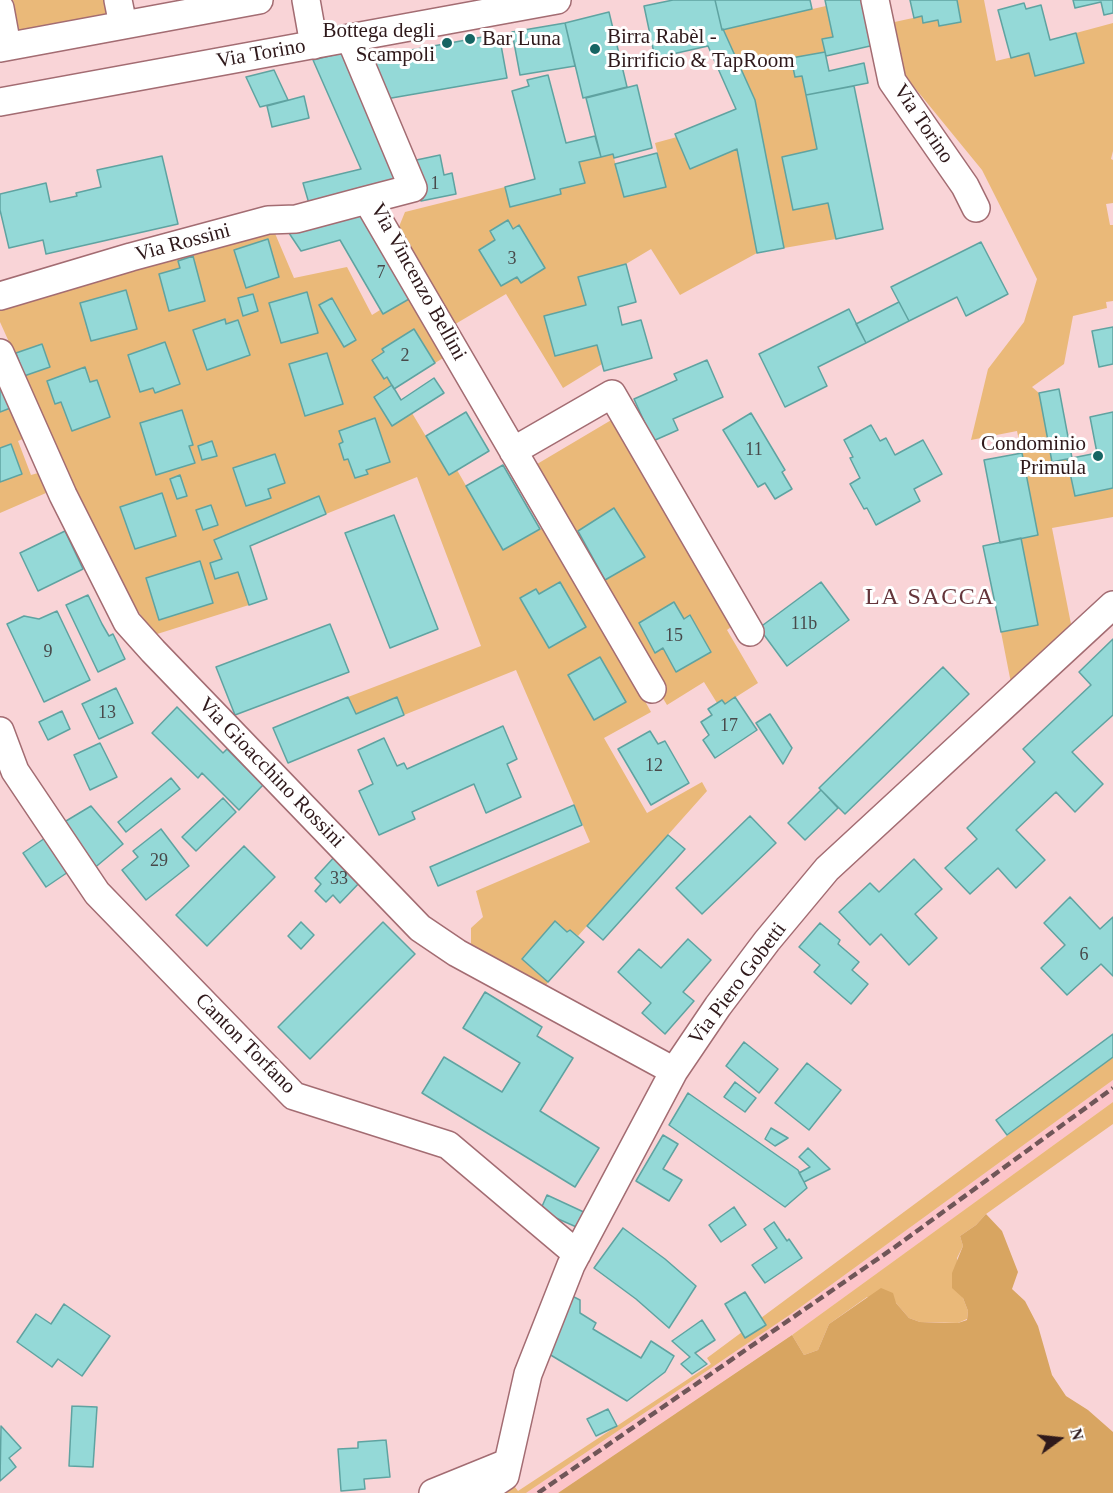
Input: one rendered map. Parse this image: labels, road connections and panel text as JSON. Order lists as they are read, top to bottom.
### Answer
{
  "streets": {
    "street": [
      "Via Torino",
      "Via Rossini",
      "Via Vincenzo Bellini",
      "Via Gioacchino Rossini",
      "Via Piero Gobetti",
      "Canton Torfano"
    ]
  },
  "crossings": [
    ["Via Torino", "Via Vincenzo Bellini"],
    ["Via Rossini", "Via Vincenzo Bellini"],
    ["Via Gioacchino Rossini", "Via Piero Gobetti"],
    ["Via Piero Gobetti", "Canton Torfano"]
  ],
  "districts": ["LA SACCA"],
  "places": [
    "Bar Luna",
    "Bottega degli Scampoli",
    "Birra Rabèl - Birrificio & TapRoom",
    "Condominio Primula"
  ],
  "house_numbers": [
    "1",
    "3",
    "7",
    "2",
    "11",
    "11b",
    "15",
    "9",
    "13",
    "17",
    "12",
    "29",
    "33",
    "6"
  ],
  "north": "right"
}
